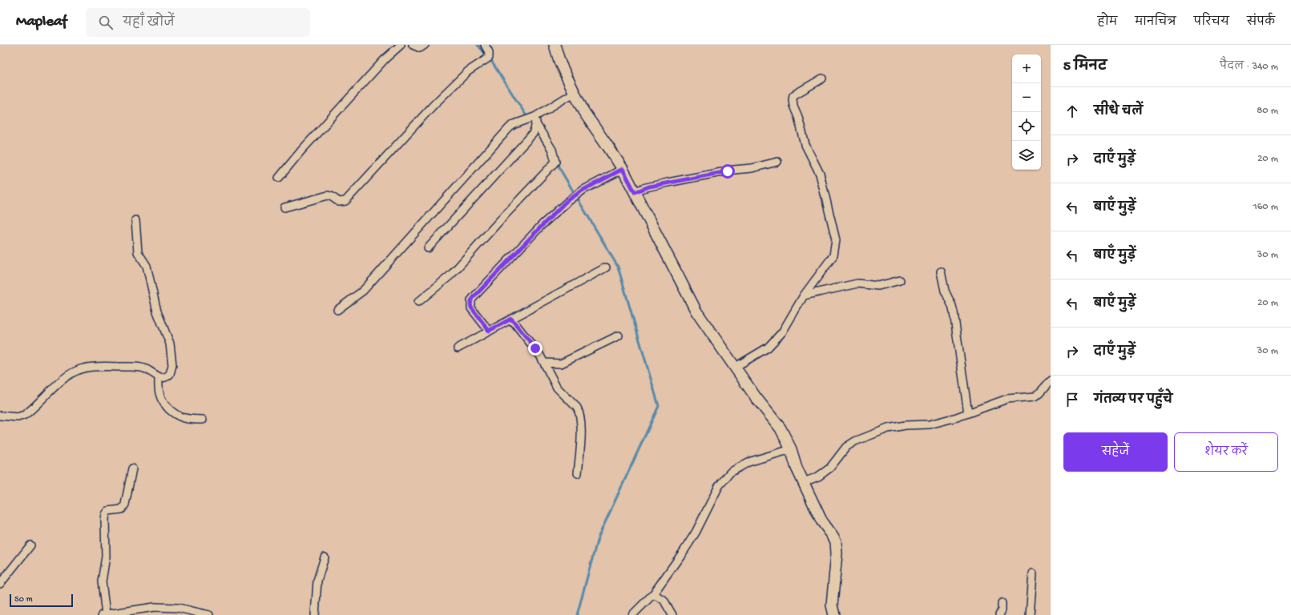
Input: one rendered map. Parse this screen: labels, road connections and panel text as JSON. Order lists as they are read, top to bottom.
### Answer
{
  "scale_bar": "50 m",
  "page": {
    "header": "Mapleaf",
    "search": "यहाँ खोजें",
    "nav": [
      "होम",
      "मानचित्र",
      "परिचय",
      "संपर्क"
    ],
    "heading": ["5 मिनट", "पैदल · 340 m"],
    "map_buttons": ["+", "−"],
    "list": [
      ["सीधे चलें", "80 m"],
      ["दाएँ मुड़ें", "20 m"],
      ["बाएँ मुड़ें", "160 m"],
      ["बाएँ मुड़ें", "30 m"],
      ["बाएँ मुड़ें", "20 m"],
      ["दाएँ मुड़ें", "30 m"],
      "गंतव्य पर पहुँचे"
    ],
    "buttons": ["सहेजें", "शेयर करें"],
    "scale": "50 m"
  }
}
